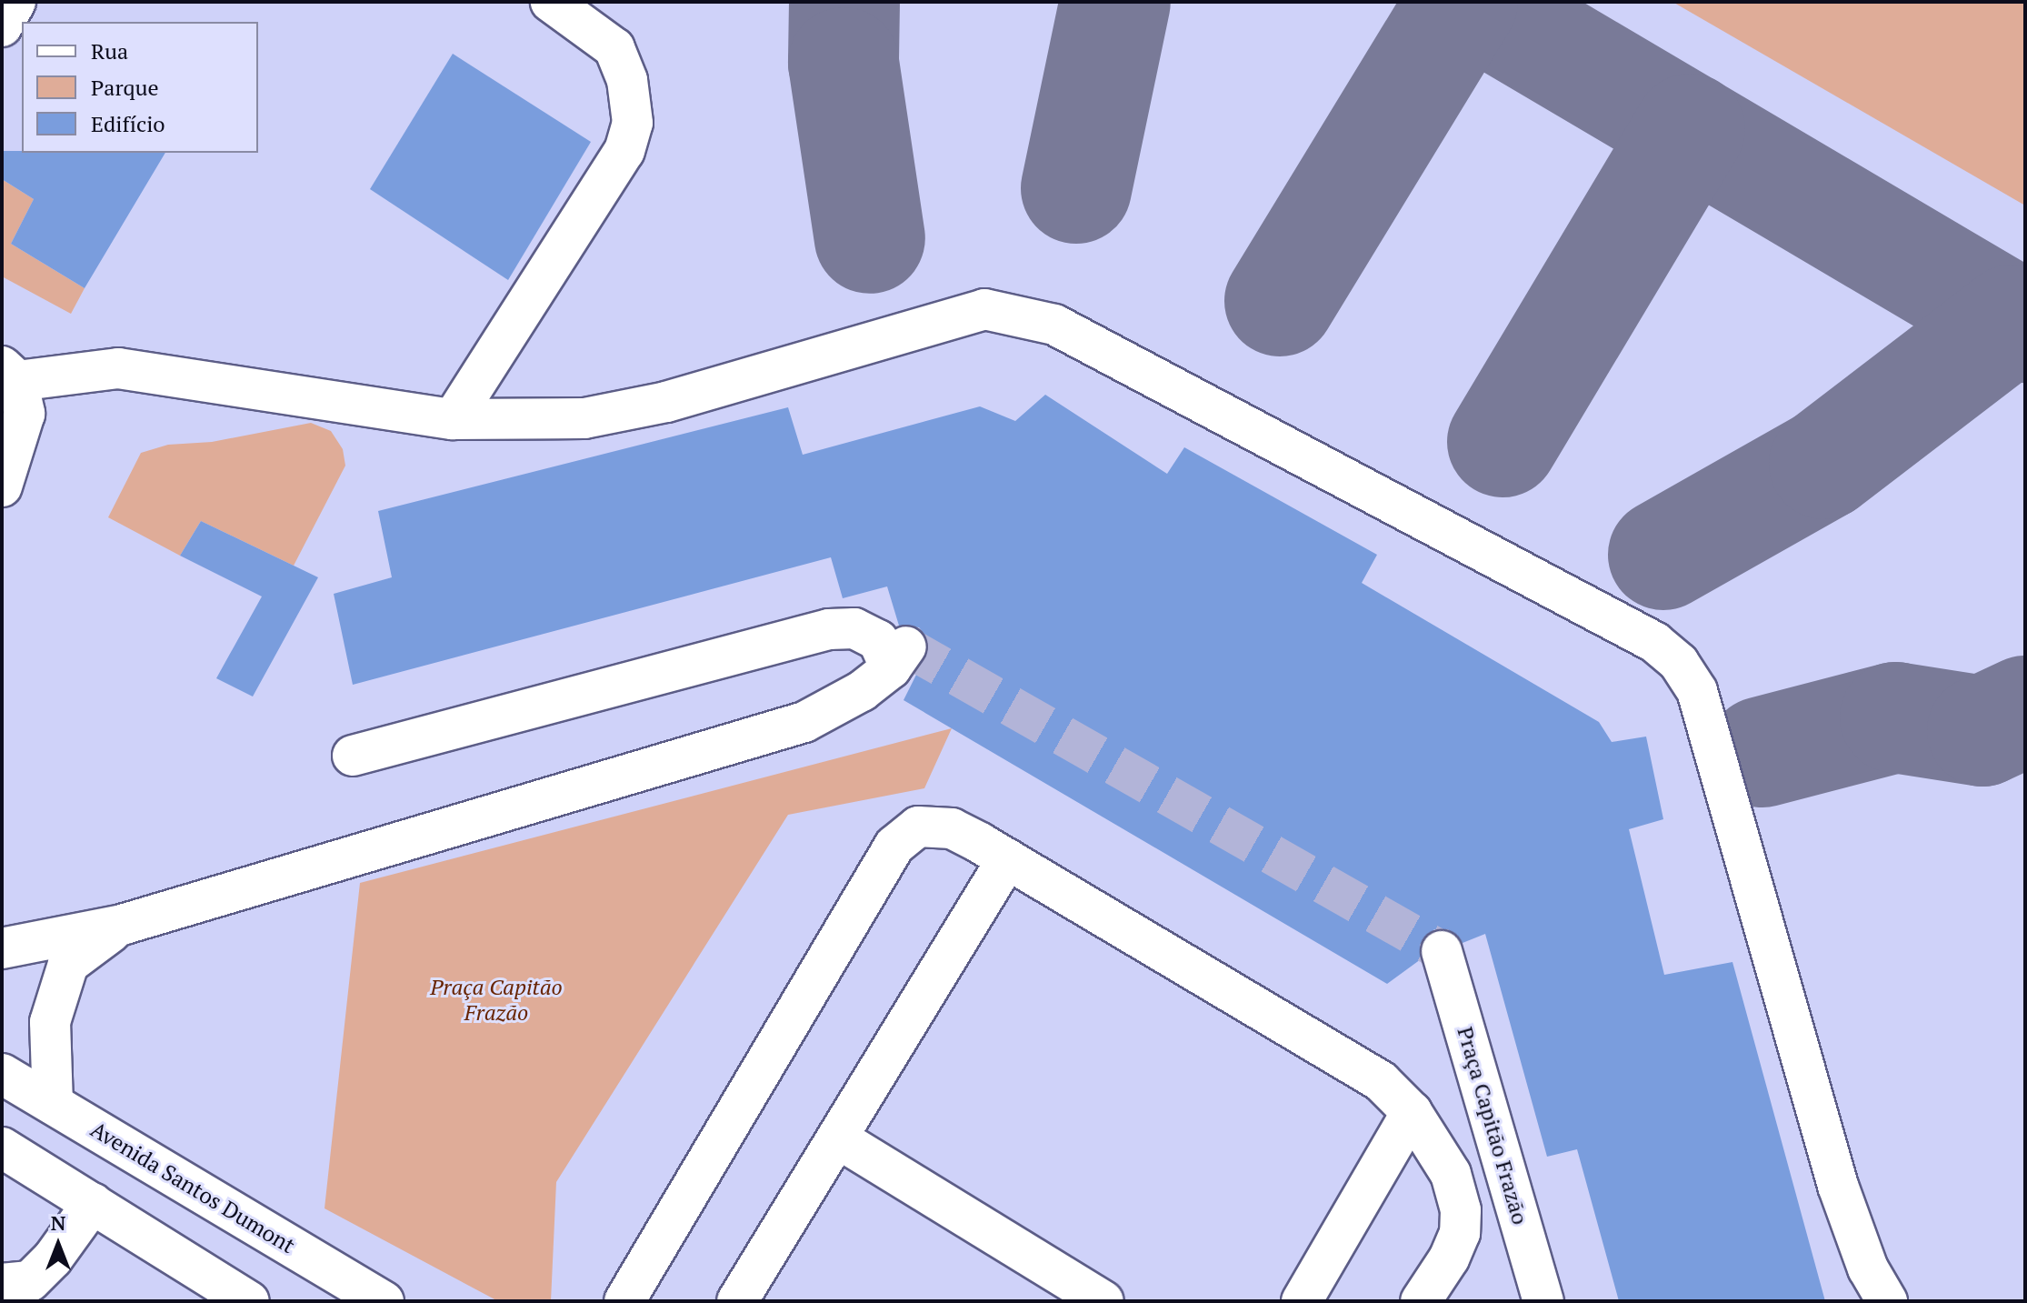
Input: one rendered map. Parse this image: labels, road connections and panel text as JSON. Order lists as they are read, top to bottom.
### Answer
{
  "streets": {
    "street": ["Praça Capitão Frazão", "Avenida Santos Dumont"]
  },
  "parks": ["Praça Capitão Frazão"],
  "legend": ["Rua", "Parque", "Edifício"],
  "north": "top"
}
